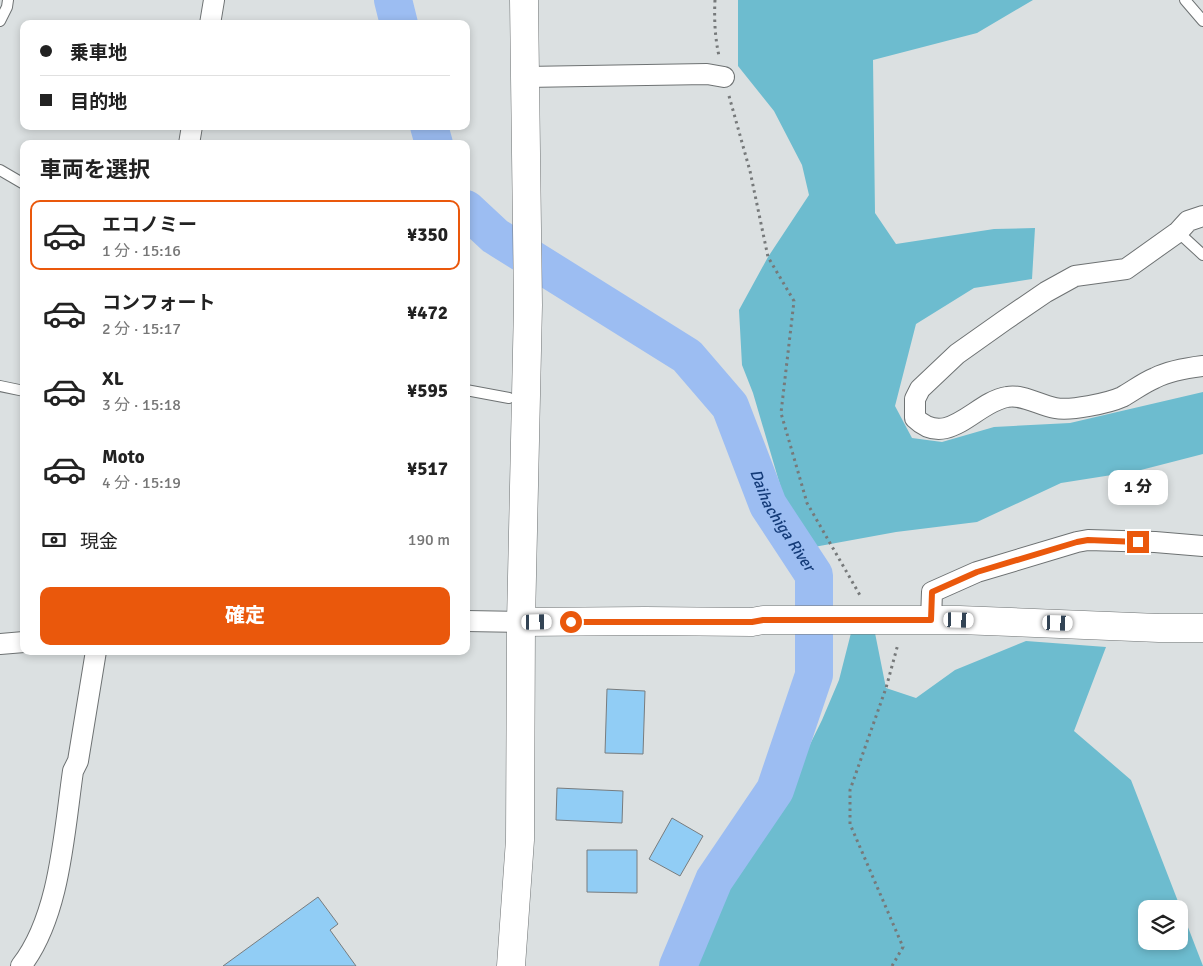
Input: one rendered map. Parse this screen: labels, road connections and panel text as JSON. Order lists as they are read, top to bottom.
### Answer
{
  "water": ["Daihachiga River"],
  "page": {
    "banner": ["乗車地", "目的地"],
    "heading": "車両を選択",
    "list": [
      {
        "name": "エコノミー",
        "note": "1 分 · 15:16",
        "value": "¥350"
      },
      {
        "name": "コンフォート",
        "note": "2 分 · 15:17",
        "value": "¥472"
      },
      {
        "name": "XL",
        "note": "3 分 · 15:18",
        "value": "¥595"
      },
      {
        "name": "Moto",
        "note": "4 分 · 15:19",
        "value": "¥517"
      }
    ],
    "bubble": "1 分",
    "pay": ["現金", "190 m"],
    "buttons": "確定"
  }
}
